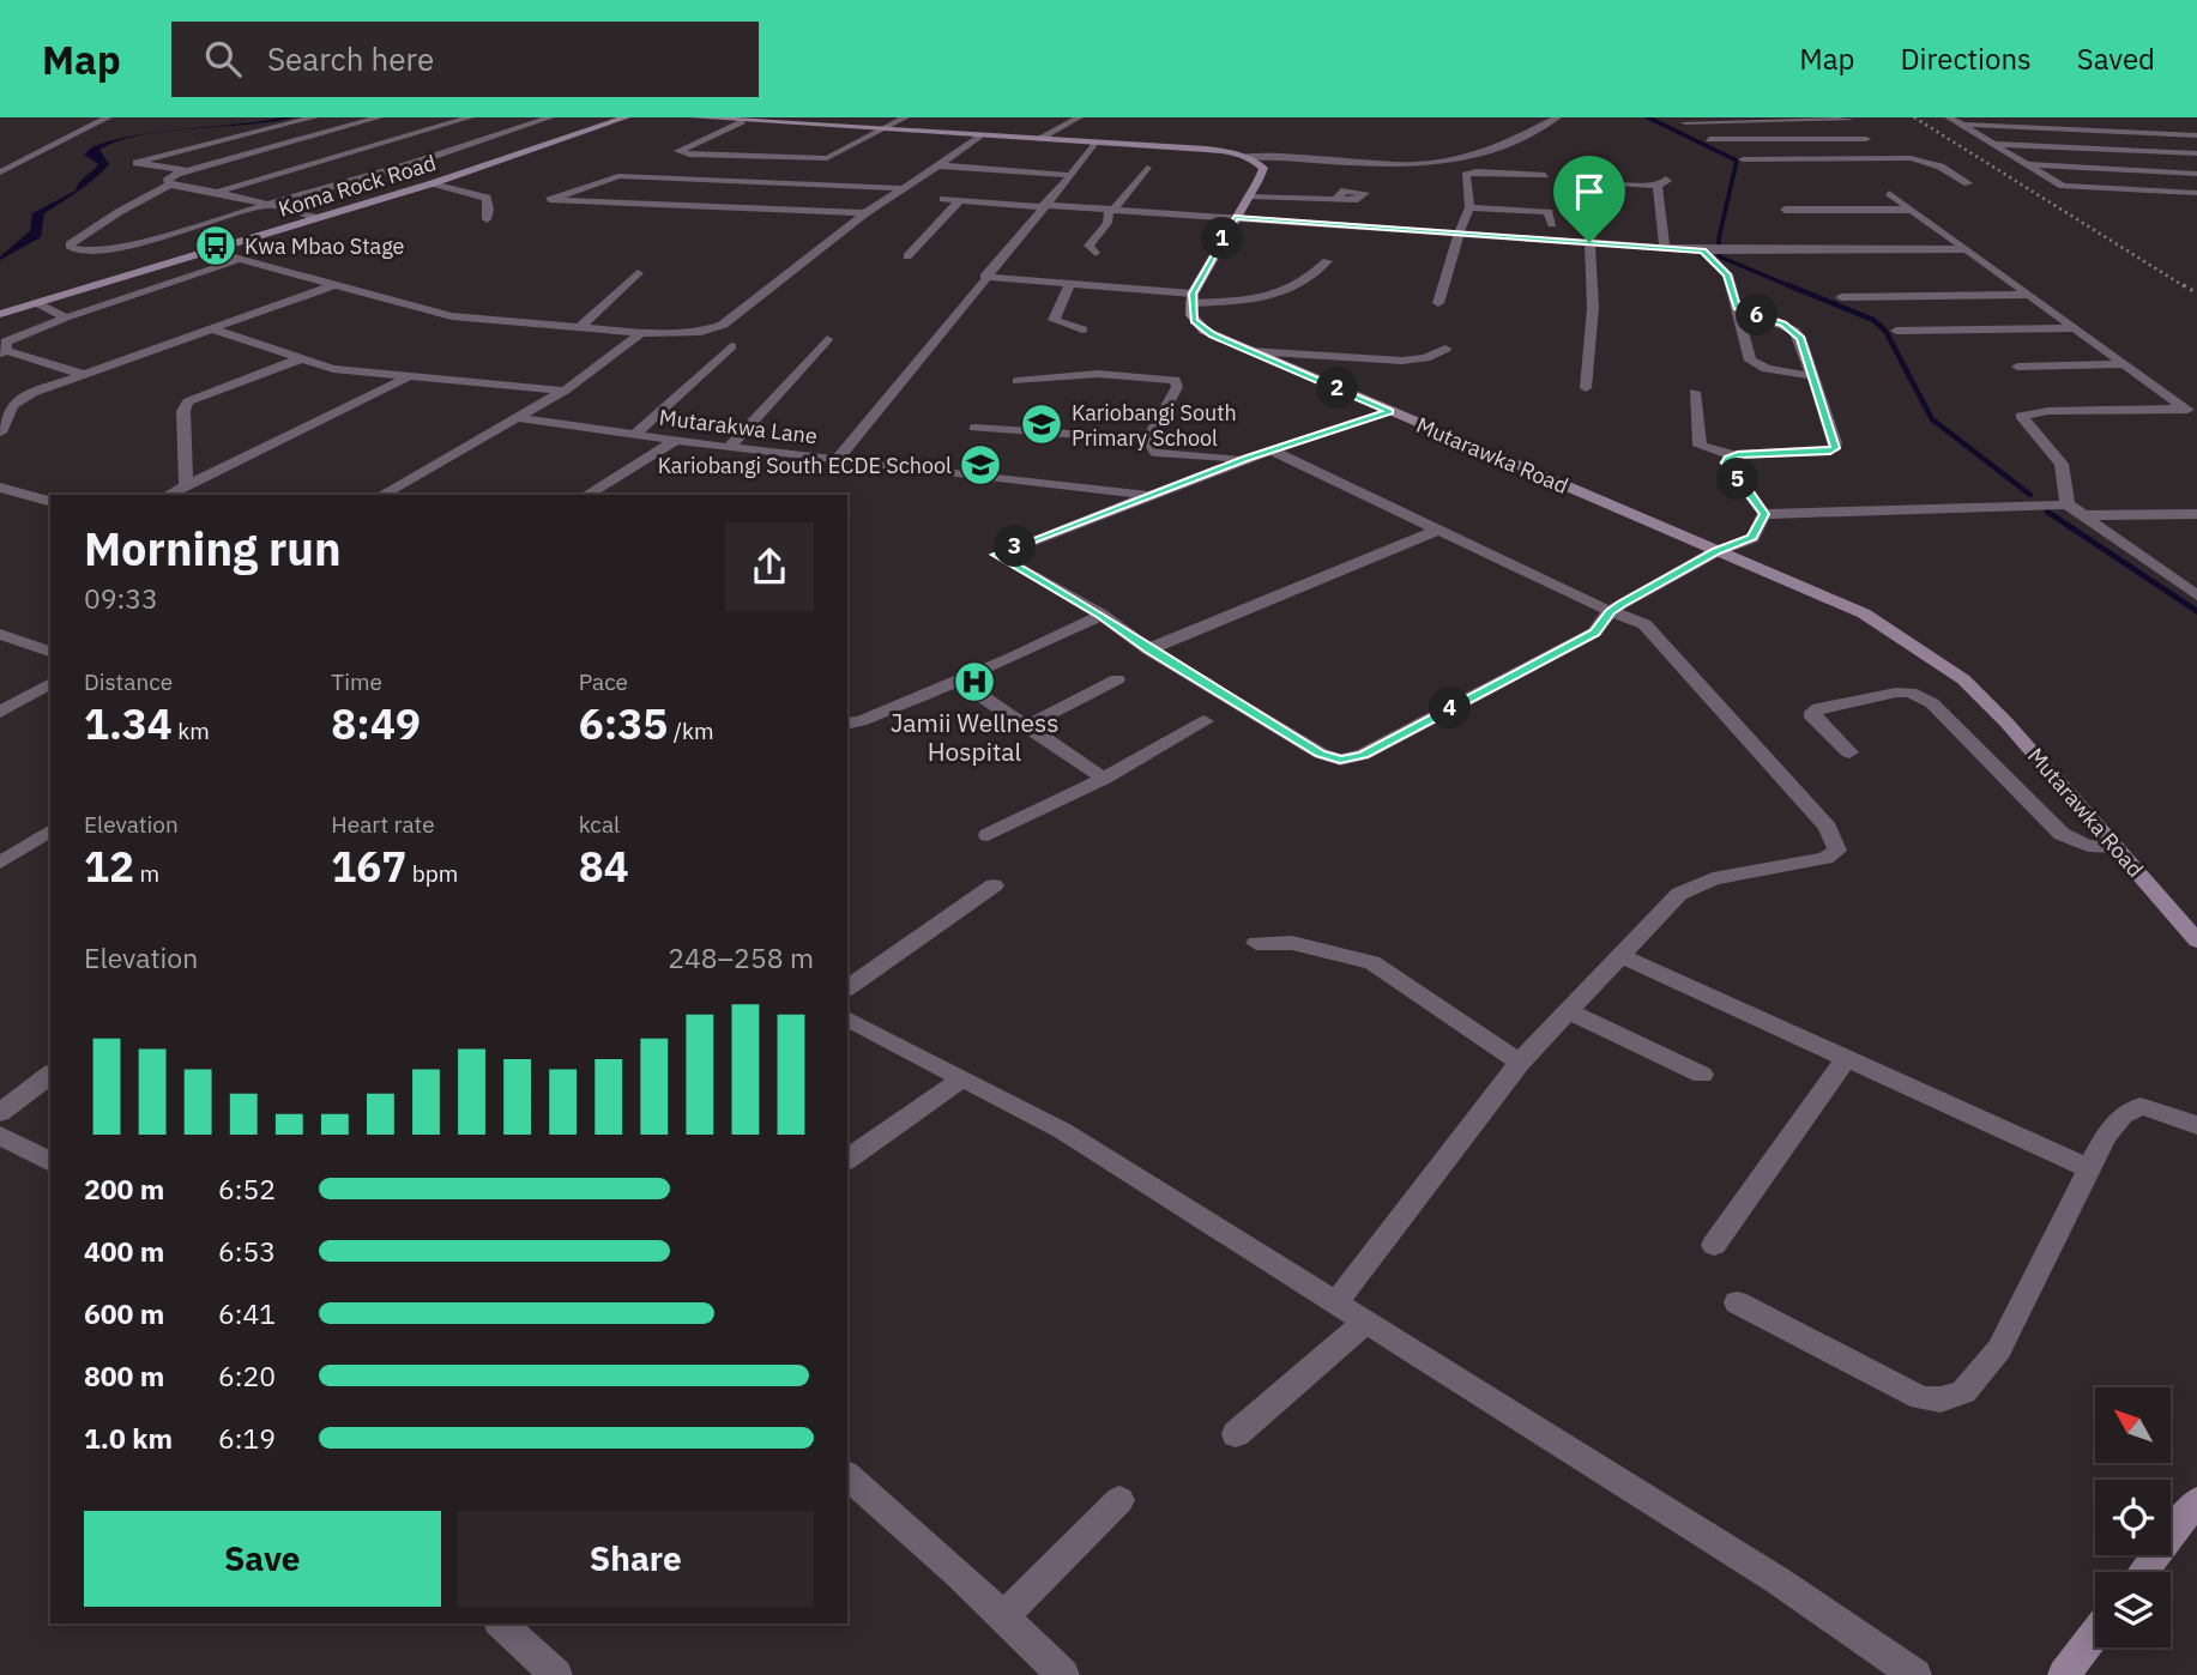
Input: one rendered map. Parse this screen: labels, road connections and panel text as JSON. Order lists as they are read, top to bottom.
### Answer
{
  "streets": {
    "street": ["Koma Rock Road", "Mutarakwa Lane", "Mutarawka Road"]
  },
  "crossings": [
    ["Mutarakwa Lane", "Mutarawka Road"]
  ],
  "places": {
    "bus stop": ["Kwa Mbao Stage"],
    "school or university": ["Kariobangi South Primary School", "Kariobangi South ECDE School"],
    "hospital": ["Jamii Wellness Hospital"]
  },
  "north": "top left",
  "page": {
    "header": "Map",
    "search": "Search here",
    "nav": ["Map", "Directions", "Saved"],
    "pins": [
      "1",
      "6",
      "2",
      "5",
      "3",
      "4"
    ],
    "heading": ["Morning run", "09:33"],
    "stats": [
      ["Distance", "1.34 km"],
      ["Time", "8:49"],
      ["Pace", "6:35 /km"],
      ["Elevation", "12 m"],
      ["Heart rate", "167 bpm"],
      ["kcal", "84"]
    ],
    "chart": ["Elevation", "248–258 m"],
    "list": [
      {
        "name": "200 m",
        "note": "6:52"
      },
      {
        "name": "400 m",
        "note": "6:53"
      },
      {
        "name": "600 m",
        "note": "6:41"
      },
      {
        "name": "800 m",
        "note": "6:20"
      },
      {
        "name": "1.0 km",
        "note": "6:19"
      }
    ],
    "buttons": ["Save", "Share"]
  }
}
